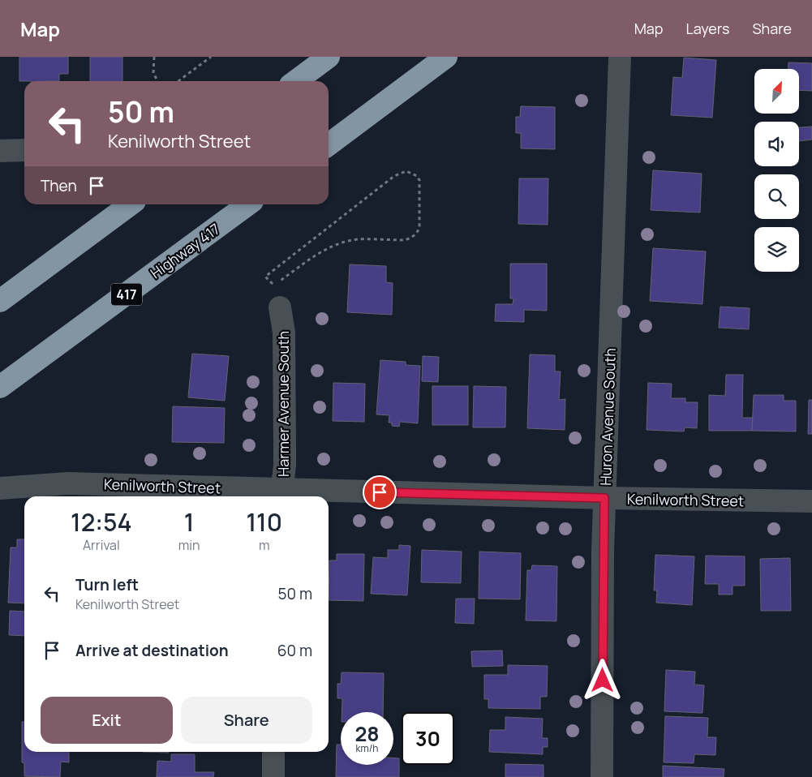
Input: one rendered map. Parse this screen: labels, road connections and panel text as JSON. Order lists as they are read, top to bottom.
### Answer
{
  "streets": {
    "highway": ["Highway 417", "417"],
    "street": ["Harmer Avenue South", "Huron Avenue South", "Kenilworth Street"]
  },
  "crossings": [
    ["Harmer Avenue South", "Kenilworth Street"],
    ["Huron Avenue South", "Kenilworth Street"]
  ],
  "north": "top right",
  "page": {
    "header": "Map",
    "nav": ["Map", "Layers", "Share"],
    "turn": ["50 m", "Kenilworth Street"],
    "then": "Then",
    "eta": [
      "12:54",
      "Arrival",
      "1",
      "min",
      "110",
      "m"
    ],
    "list": [
      {
        "name": "Turn left",
        "note": "Kenilworth Street",
        "value": "50 m"
      },
      {
        "name": "Arrive at destination",
        "value": "60 m"
      }
    ],
    "buttons": ["Exit", "Share"],
    "speed": "28 km/h",
    "limit": "30"
  }
}
